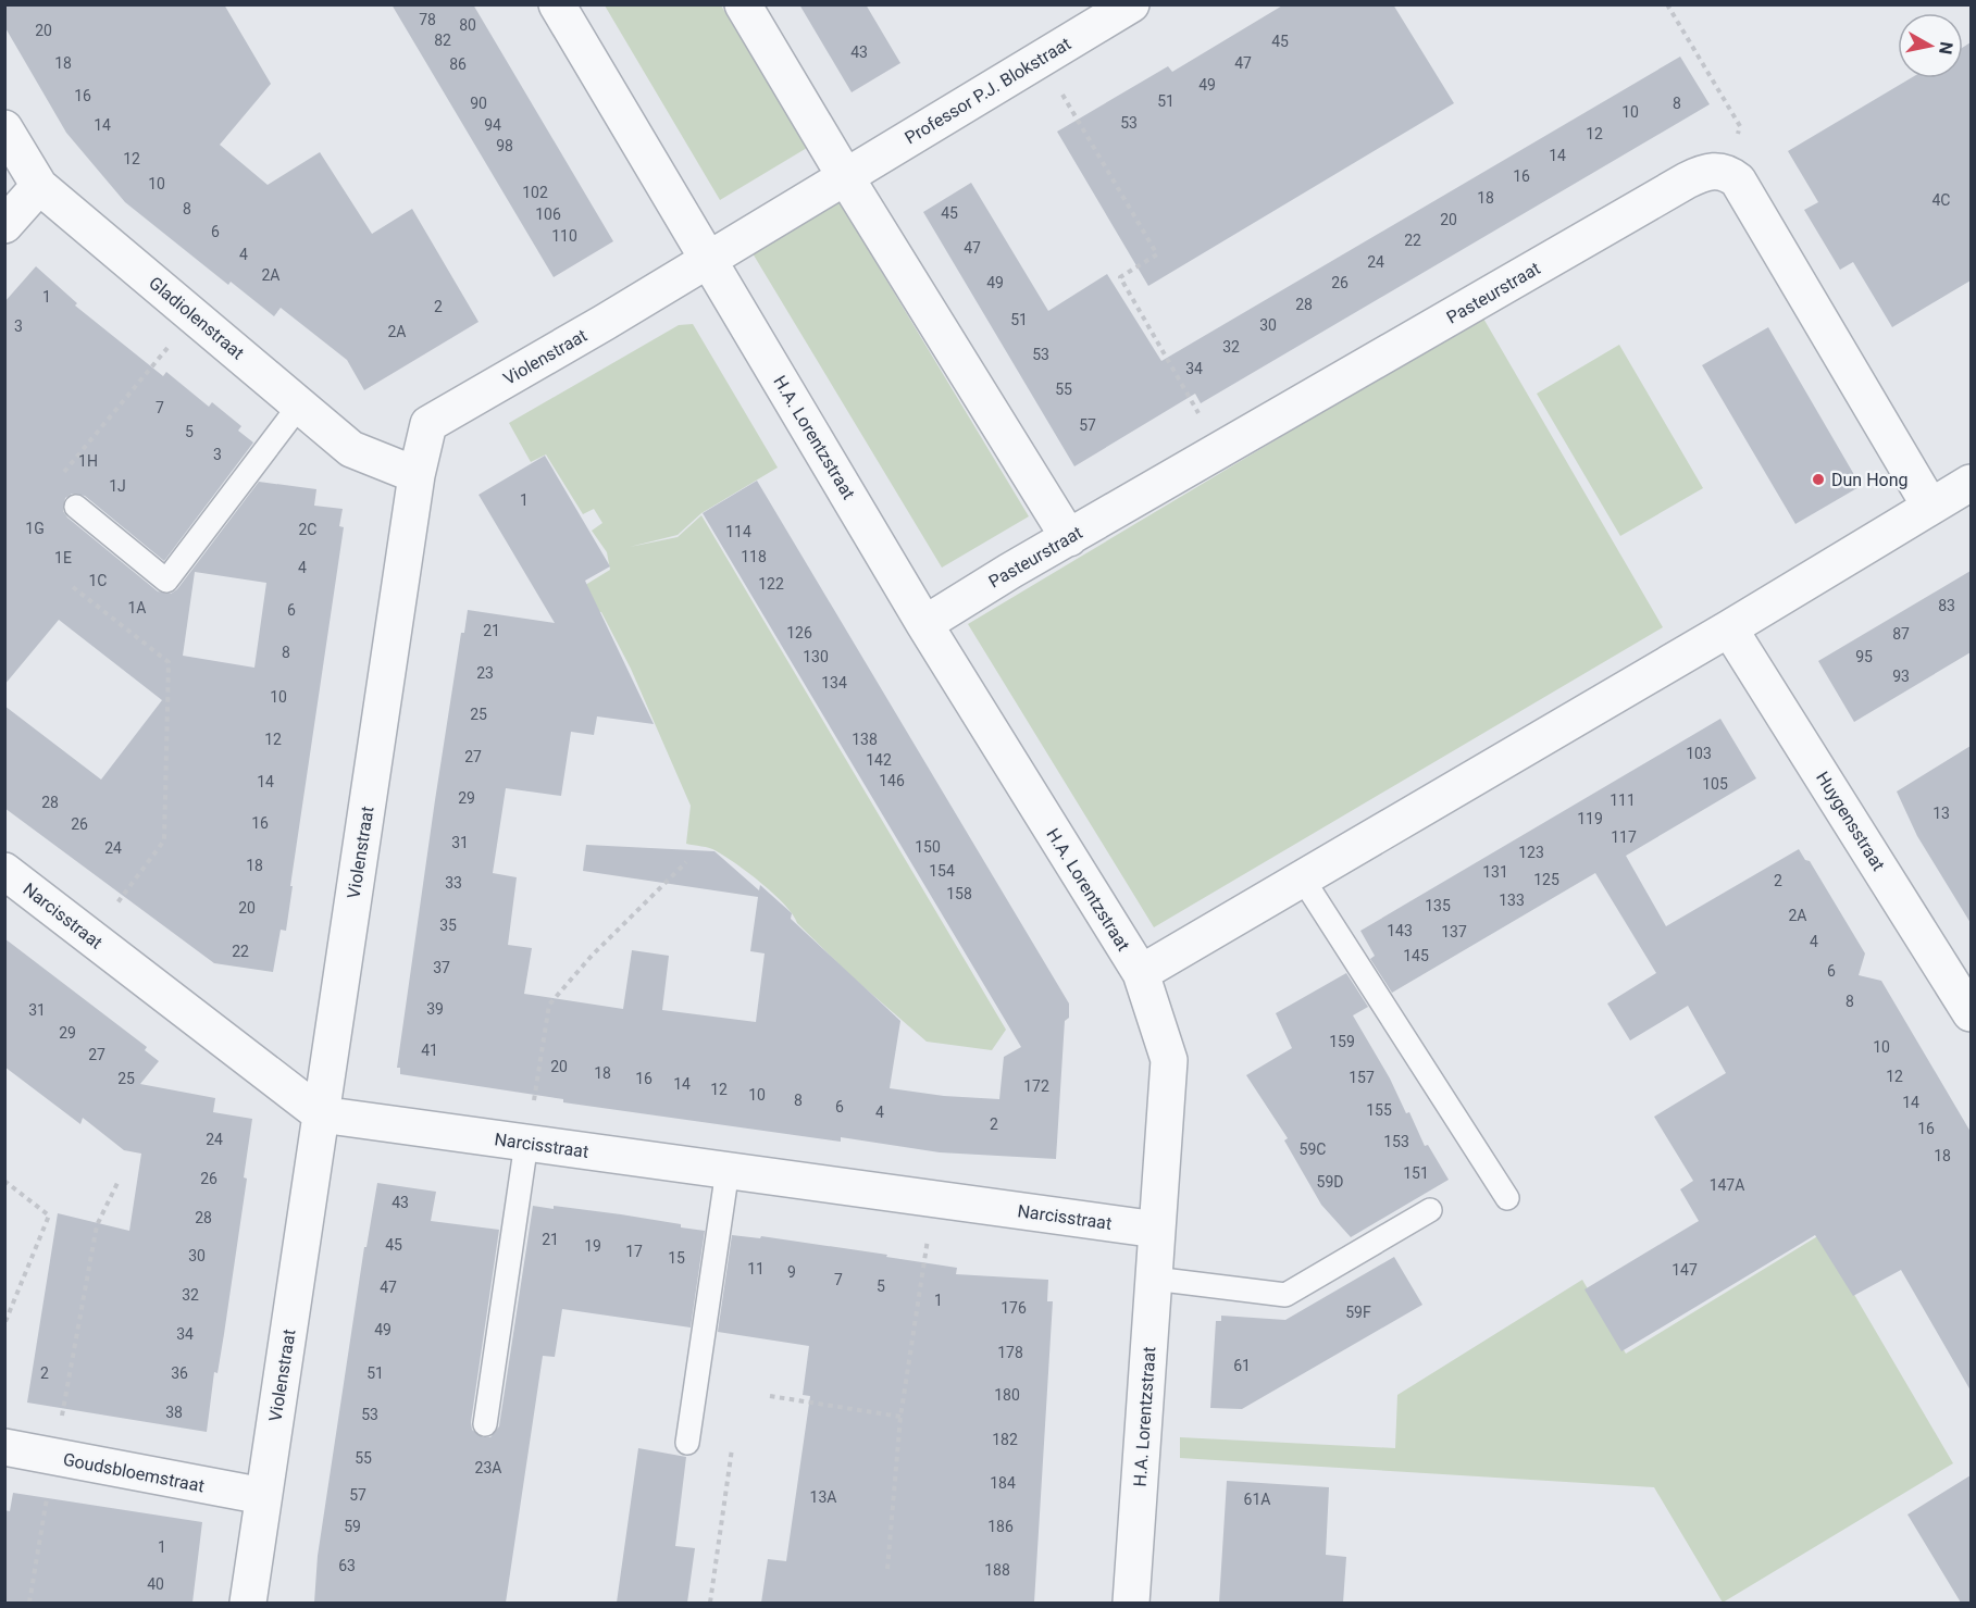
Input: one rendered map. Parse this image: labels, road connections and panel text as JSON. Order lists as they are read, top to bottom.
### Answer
{
  "streets": {
    "street": [
      "Professor P.J. Blokstraat",
      "Pasteurstraat",
      "Gladiolenstraat",
      "Violenstraat",
      "H.A. Lorentzstraat",
      "Huygensstraat",
      "Narcisstraat",
      "Goudsbloemstraat"
    ]
  },
  "crossings": [
    ["Pasteurstraat", "H.A. Lorentzstraat"],
    ["Gladiolenstraat", "Violenstraat"],
    ["Violenstraat", "H.A. Lorentzstraat"],
    ["Violenstraat", "Narcisstraat"],
    ["Violenstraat", "Goudsbloemstraat"],
    ["H.A. Lorentzstraat", "Narcisstraat"]
  ],
  "places": ["Dun Hong"],
  "house_numbers": [
    "78",
    "80",
    "20",
    "82",
    "45",
    "43",
    "18",
    "47",
    "86",
    "49",
    "16",
    "51",
    "90",
    "8",
    "10",
    "53",
    "14",
    "94",
    "12",
    "98",
    "14",
    "12",
    "16",
    "10",
    "102",
    "18",
    "4C",
    "8",
    "45",
    "106",
    "20",
    "6",
    "110",
    "22",
    "47",
    "4",
    "24",
    "2A",
    "49",
    "26",
    "1",
    "28",
    "2",
    "51",
    "30",
    "3",
    "2A",
    "32",
    "53",
    "34",
    "55",
    "7",
    "57",
    "5",
    "3",
    "1H",
    "1J",
    "1",
    "1G",
    "2C",
    "114",
    "118",
    "1E",
    "4",
    "1C",
    "122",
    "83",
    "1A",
    "6",
    "21",
    "126",
    "87",
    "8",
    "130",
    "95",
    "23",
    "93",
    "134",
    "10",
    "25",
    "12",
    "138",
    "103",
    "27",
    "142",
    "146",
    "14",
    "105",
    "29",
    "111",
    "28",
    "13",
    "119",
    "16",
    "26",
    "117",
    "31",
    "150",
    "24",
    "123",
    "18",
    "154",
    "131",
    "125",
    "2",
    "33",
    "158",
    "133",
    "135",
    "20",
    "2A",
    "35",
    "143",
    "137",
    "4",
    "22",
    "145",
    "37",
    "6",
    "8",
    "39",
    "31",
    "29",
    "159",
    "10",
    "41",
    "27",
    "20",
    "18",
    "12",
    "157",
    "25",
    "16",
    "14",
    "172",
    "12",
    "10",
    "8",
    "14",
    "6",
    "155",
    "4",
    "2",
    "16",
    "24",
    "153",
    "59C",
    "18",
    "151",
    "26",
    "59D",
    "147A",
    "43",
    "28",
    "21",
    "45",
    "19",
    "17",
    "30",
    "15",
    "11",
    "147",
    "9",
    "7",
    "5",
    "47",
    "32",
    "1",
    "176",
    "59F",
    "49",
    "34",
    "178",
    "61",
    "2",
    "36",
    "51",
    "180",
    "38",
    "53",
    "182",
    "55",
    "23A",
    "184",
    "57",
    "13A",
    "61A",
    "59",
    "186",
    "1",
    "63",
    "188",
    "40"
  ],
  "north": "right"
}
